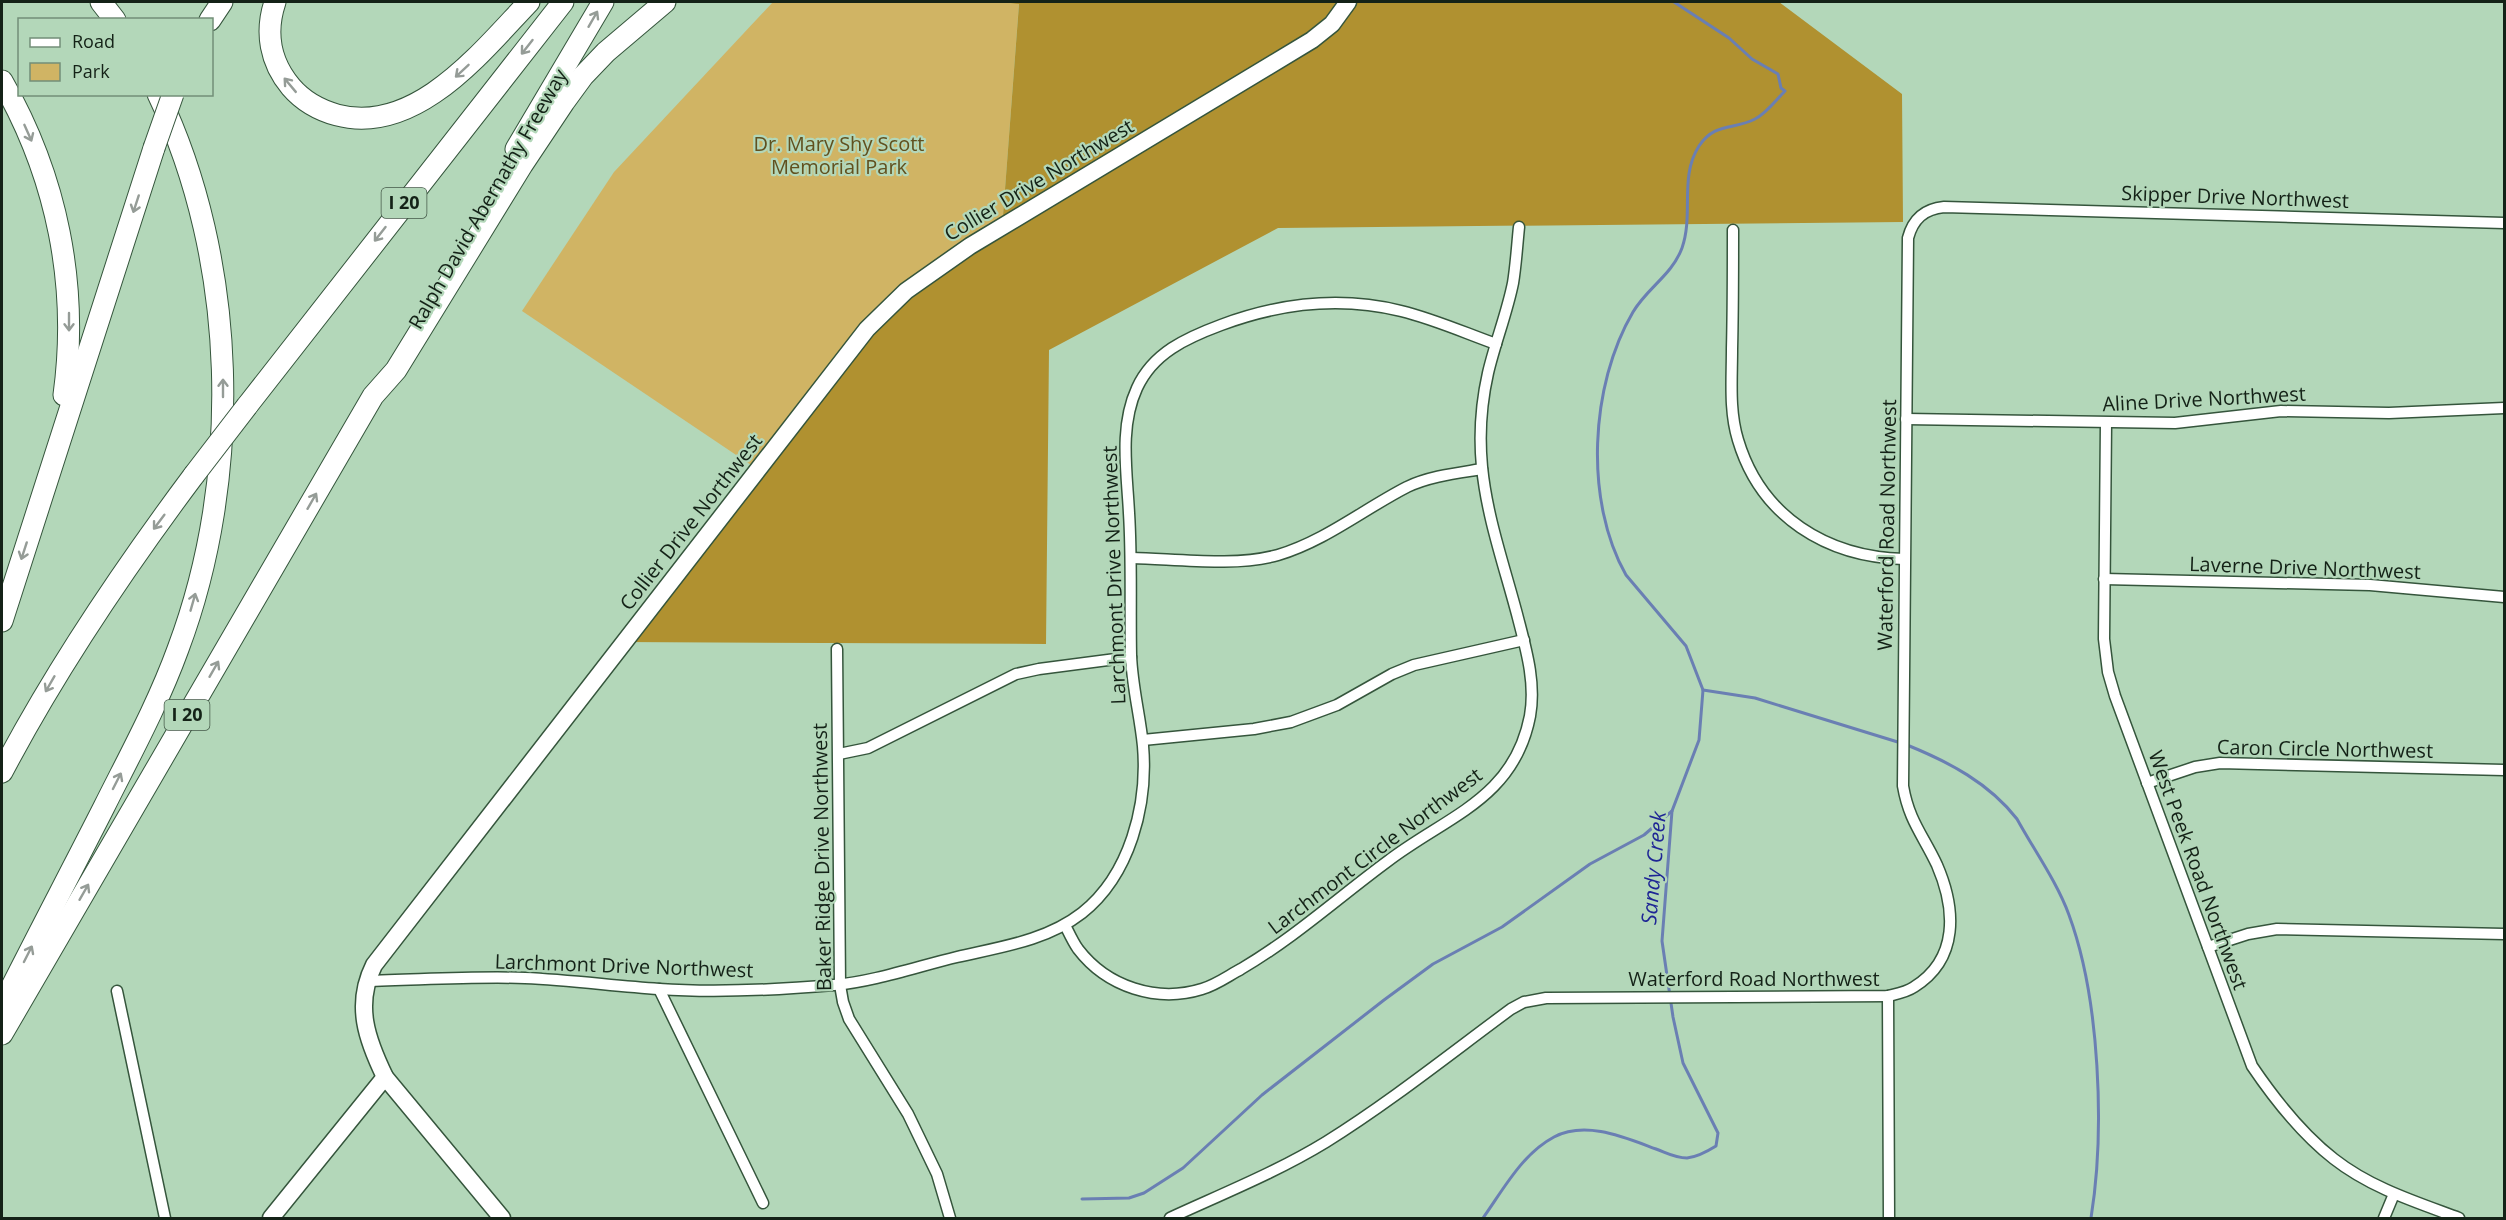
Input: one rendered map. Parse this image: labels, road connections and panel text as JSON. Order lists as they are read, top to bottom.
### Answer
{
  "streets": {
    "highway": ["Ralph David Abernathy Freeway", "I 20"],
    "main road": ["Collier Drive Northwest"],
    "street": [
      "Skipper Drive Northwest",
      "Aline Drive Northwest",
      "Waterford Road Northwest",
      "Laverne Drive Northwest",
      "Larchmont Drive Northwest",
      "Caron Circle Northwest",
      "Larchmont Circle Northwest",
      "Baker Ridge Drive Northwest",
      "West Peek Road Northwest"
    ]
  },
  "crossings": [
    ["Collier Drive Northwest", "Larchmont Drive Northwest"],
    ["Skipper Drive Northwest", "Waterford Road Northwest"],
    ["Ralph David Abernathy Freeway", "I 20"],
    ["Aline Drive Northwest", "Waterford Road Northwest"],
    ["Aline Drive Northwest", "West Peek Road Northwest"],
    ["Laverne Drive Northwest", "West Peek Road Northwest"],
    ["Larchmont Drive Northwest", "Larchmont Circle Northwest"],
    ["Larchmont Drive Northwest", "Baker Ridge Drive Northwest"],
    ["Caron Circle Northwest", "West Peek Road Northwest"]
  ],
  "water": ["Sandy Creek"],
  "parks": ["Dr. Mary Shy Scott Memorial Park"],
  "legend": ["Road", "Park"]
}
